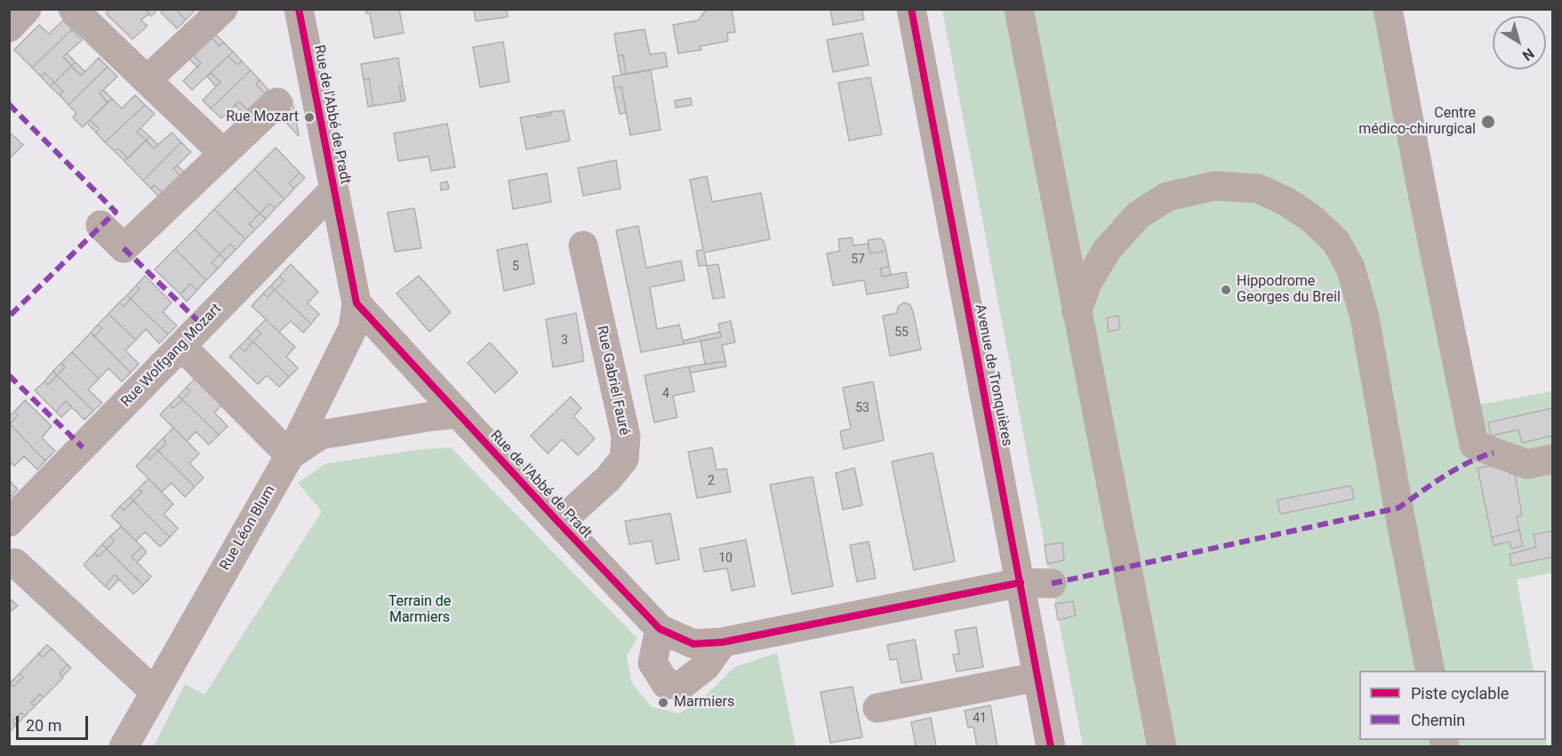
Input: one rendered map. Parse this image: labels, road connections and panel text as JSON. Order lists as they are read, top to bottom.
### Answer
{
  "streets": {
    "street": [
      "Rue de l'Abbé de Pradt",
      "Rue Wolfgang Mozart",
      "Avenue de Tronquières",
      "Rue Gabriel Fauré",
      "Rue Léon Blum"
    ]
  },
  "crossings": [
    ["Rue de l'Abbé de Pradt", "Rue Wolfgang Mozart"],
    ["Rue de l'Abbé de Pradt", "Avenue de Tronquières"],
    ["Rue de l'Abbé de Pradt", "Rue Gabriel Fauré"],
    ["Rue de l'Abbé de Pradt", "Rue Léon Blum"]
  ],
  "parks": ["Terrain de Marmiers"],
  "places": [
    "Rue Mozart",
    "Centre médico-chirurgical",
    "Hippodrome Georges du Breil",
    "Marmiers"
  ],
  "house_numbers": [
    "57",
    "5",
    "55",
    "3",
    "4",
    "53",
    "2",
    "10",
    "41"
  ],
  "legend": ["Piste cyclable", "Chemin"],
  "scale_bar": "20 m",
  "north": "bottom right"
}
